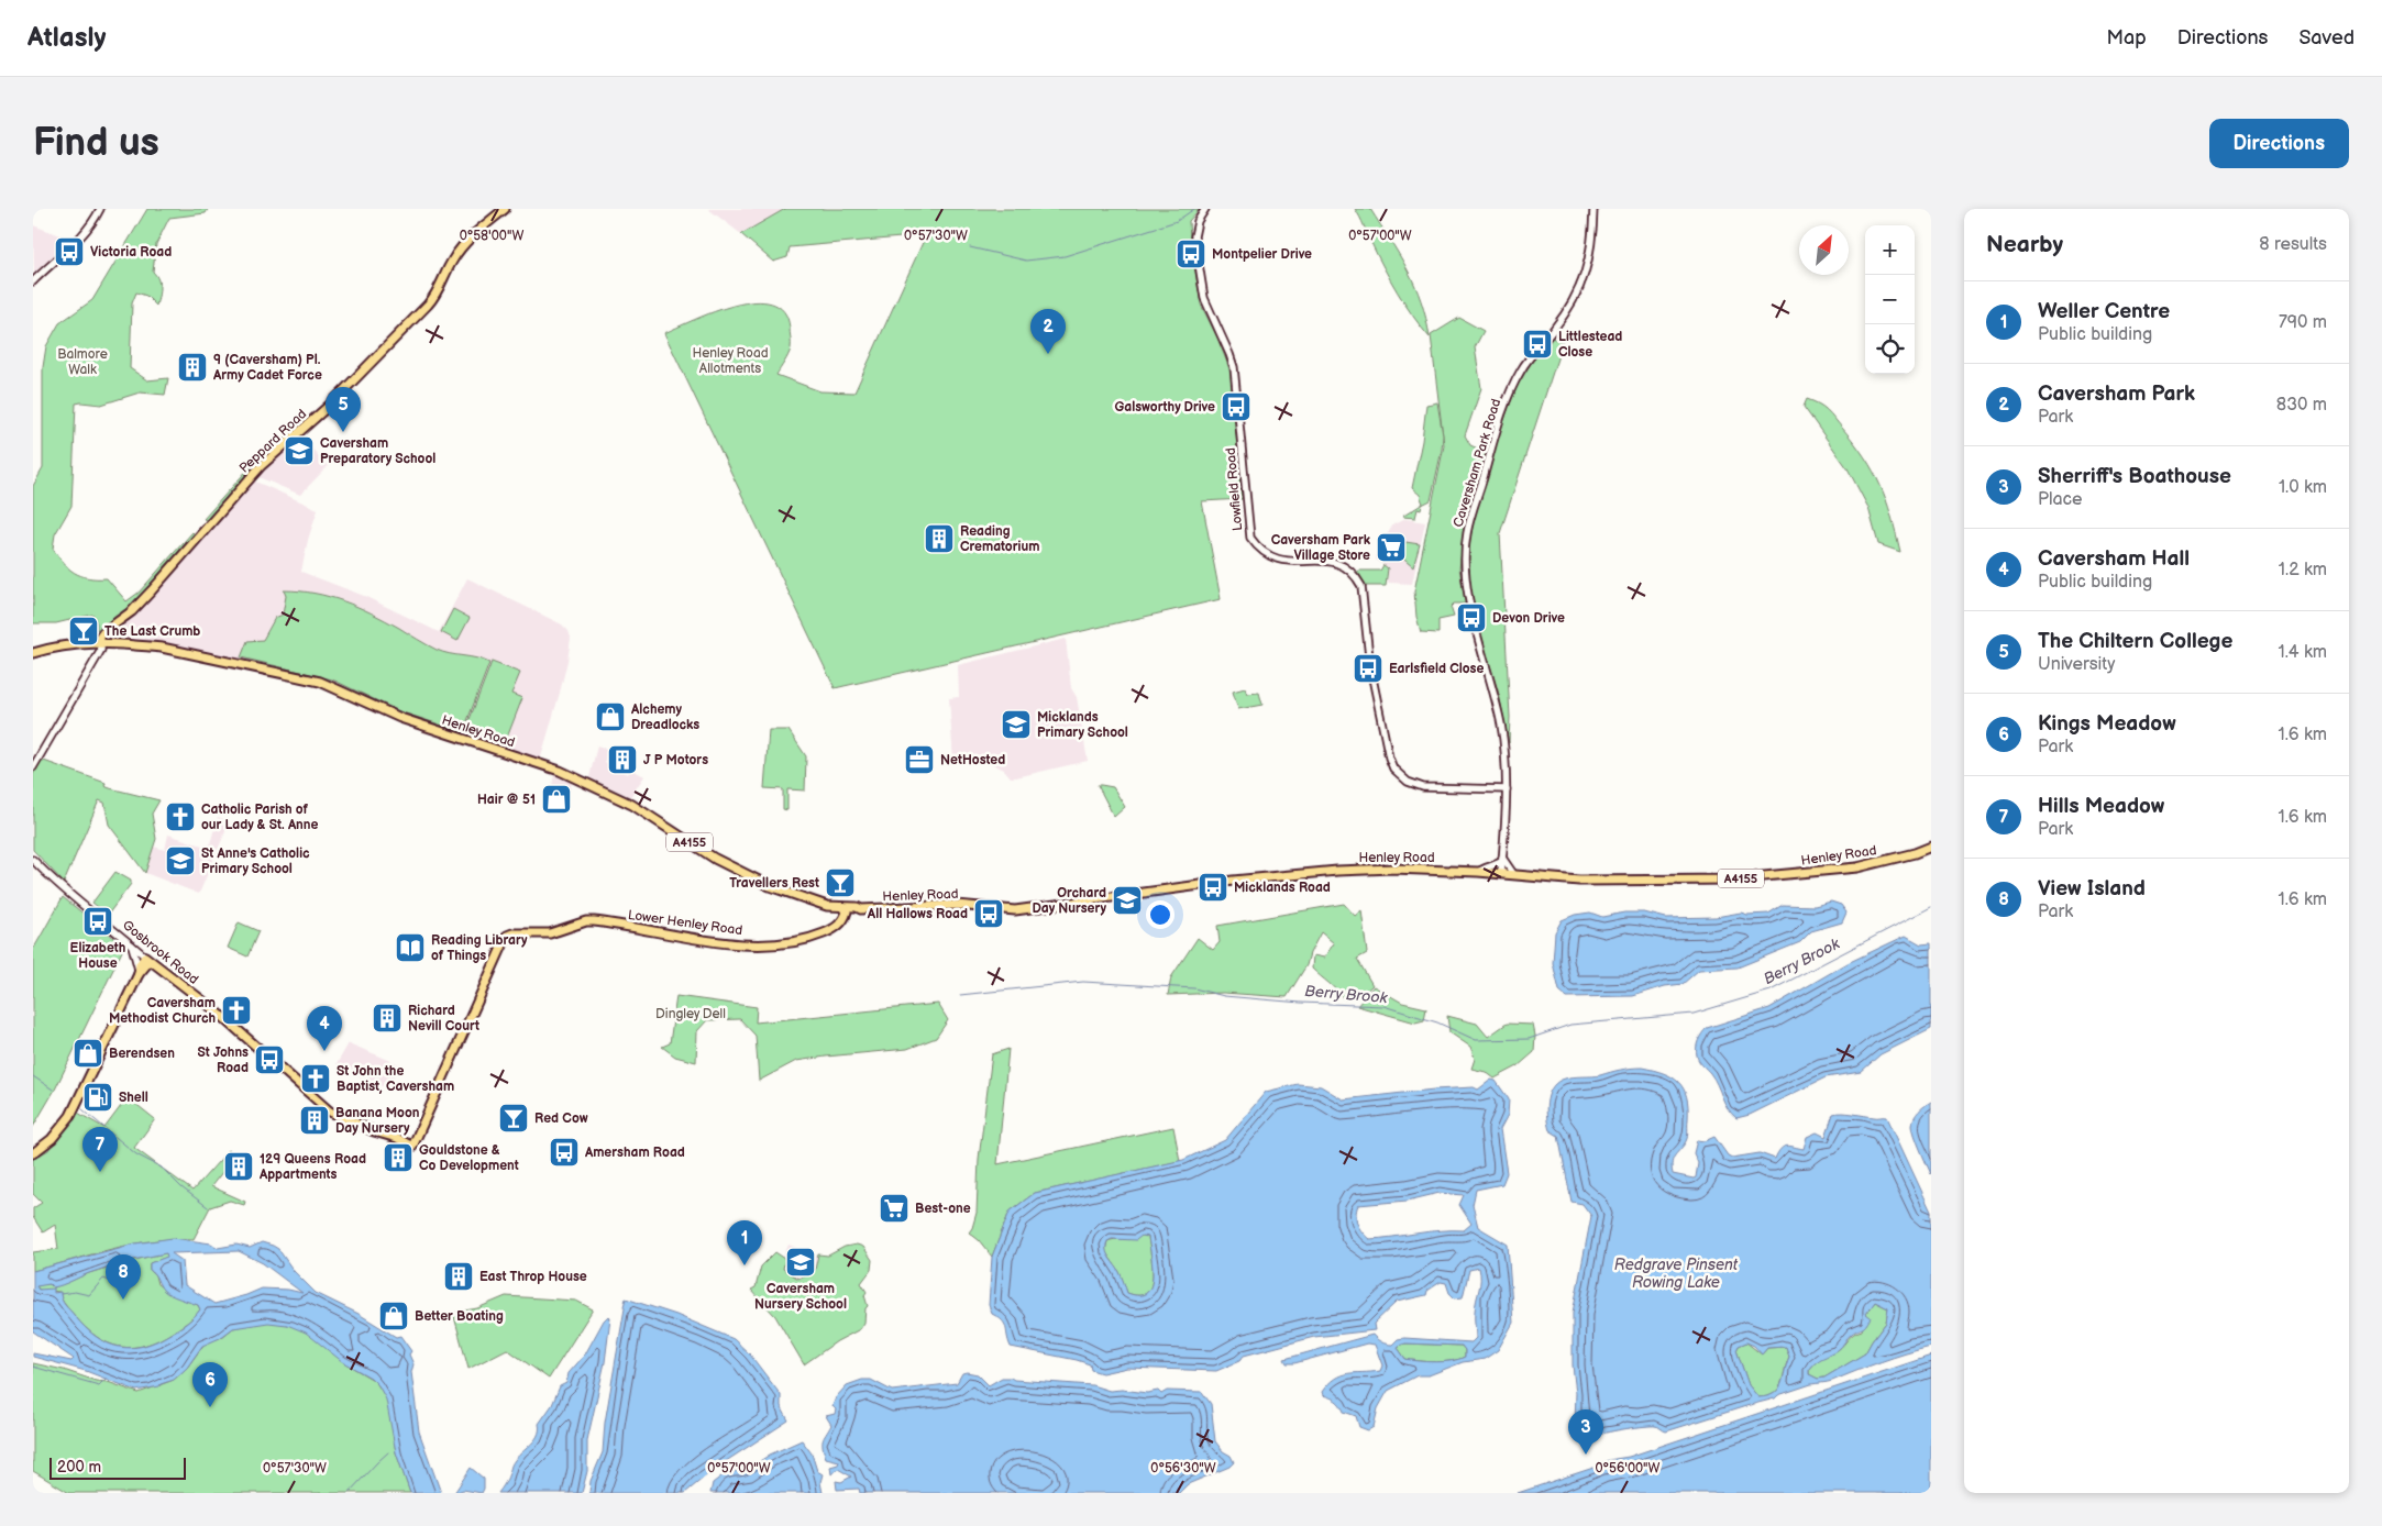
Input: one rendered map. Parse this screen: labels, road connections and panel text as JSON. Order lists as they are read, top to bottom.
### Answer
{
  "streets": {
    "main road": [
      "Peppard Road",
      "Henley Road",
      "A4155",
      "Lower Henley Road",
      "Gosbrook Road"
    ],
    "street": ["Caversham Park Road", "Lowfield Road"]
  },
  "crossings": [
    ["Peppard Road", "Henley Road"],
    ["Peppard Road", "A4155"],
    ["Caversham Park Road", "Lowfield Road"],
    ["Caversham Park Road", "Henley Road"],
    ["Henley Road", "A4155"],
    ["Henley Road", "Lower Henley Road"],
    ["Lower Henley Road", "Gosbrook Road"]
  ],
  "water": ["Berry Brook", "Redgrave Pinsent Rowing Lake"],
  "parks": ["Henley Road Allotments", "Balmore Walk", "Dingley Dell"],
  "places": {
    "bus stop": [
      "Victoria Road",
      "Montpelier Drive",
      "Littlestead Close",
      "Galsworthy Drive",
      "Devon Drive",
      "Earlsfield Close",
      "Micklands Road",
      "All Hallows Road",
      "Elizabeth House",
      "St Johns Road",
      "Amersham Road"
    ],
    "building": [
      "9 (Caversham) Pl. Army Cadet Force",
      "Reading Crematorium",
      "J P Motors",
      "Richard Nevill Court",
      "Banana Moon Day Nursery",
      "Gouldstone & Co Development",
      "129 Queens Road Appartments",
      "East Throp House"
    ],
    "school or university": [
      "Caversham Preparatory School",
      "Micklands Primary School",
      "St Anne's Catholic Primary School",
      "Orchard Day Nursery",
      "Caversham Nursery School"
    ],
    "supermarket": ["Caversham Park Village Store", "Best-one"],
    "bar": ["The Last Crumb", "Travellers Rest", "Red Cow"],
    "shop": [
      "Alchemy Dreadlocks",
      "Hair @ 51",
      "Berendsen",
      "Better Boating"
    ],
    "office": ["NetHosted"],
    "church": ["Catholic Parish of our Lady & St. Anne", "Caversham Methodist Church", "St John the Baptist, Caversham"],
    "library": ["Reading Library of Things"],
    "fuel station": ["Shell"]
  },
  "scale_bar": "200 m",
  "north": "top right",
  "page": {
    "header": "Atlasly",
    "nav": ["Map", "Directions", "Saved"],
    "buttons": "Directions",
    "title": "Find us",
    "heading": ["Nearby", "8 results"],
    "map_buttons": ["+", "−"],
    "list": [
      {
        "mark": "1",
        "name": "Weller Centre",
        "note": "Public building",
        "value": "790 m"
      },
      {
        "mark": "2",
        "name": "Caversham Park",
        "note": "Park",
        "value": "830 m"
      },
      {
        "mark": "3",
        "name": "Sherriff's Boathouse",
        "note": "Place",
        "value": "1.0 km"
      },
      {
        "mark": "4",
        "name": "Caversham Hall",
        "note": "Public building",
        "value": "1.2 km"
      },
      {
        "mark": "5",
        "name": "The Chiltern College",
        "note": "University",
        "value": "1.4 km"
      },
      {
        "mark": "6",
        "name": "Kings Meadow",
        "note": "Park",
        "value": "1.6 km"
      },
      {
        "mark": "7",
        "name": "Hills Meadow",
        "note": "Park",
        "value": "1.6 km"
      },
      {
        "mark": "8",
        "name": "View Island",
        "note": "Park",
        "value": "1.6 km"
      }
    ],
    "pins": [
      "2",
      "5",
      "4",
      "7",
      "1",
      "8",
      "6",
      "3"
    ],
    "scale": "200 m"
  },
  "coordinates": [
    "0°58'00\"W",
    "0°57'30\"W",
    "0°57'00\"W",
    "0°56'30\"W",
    "0°56'00\"W"
  ]
}
